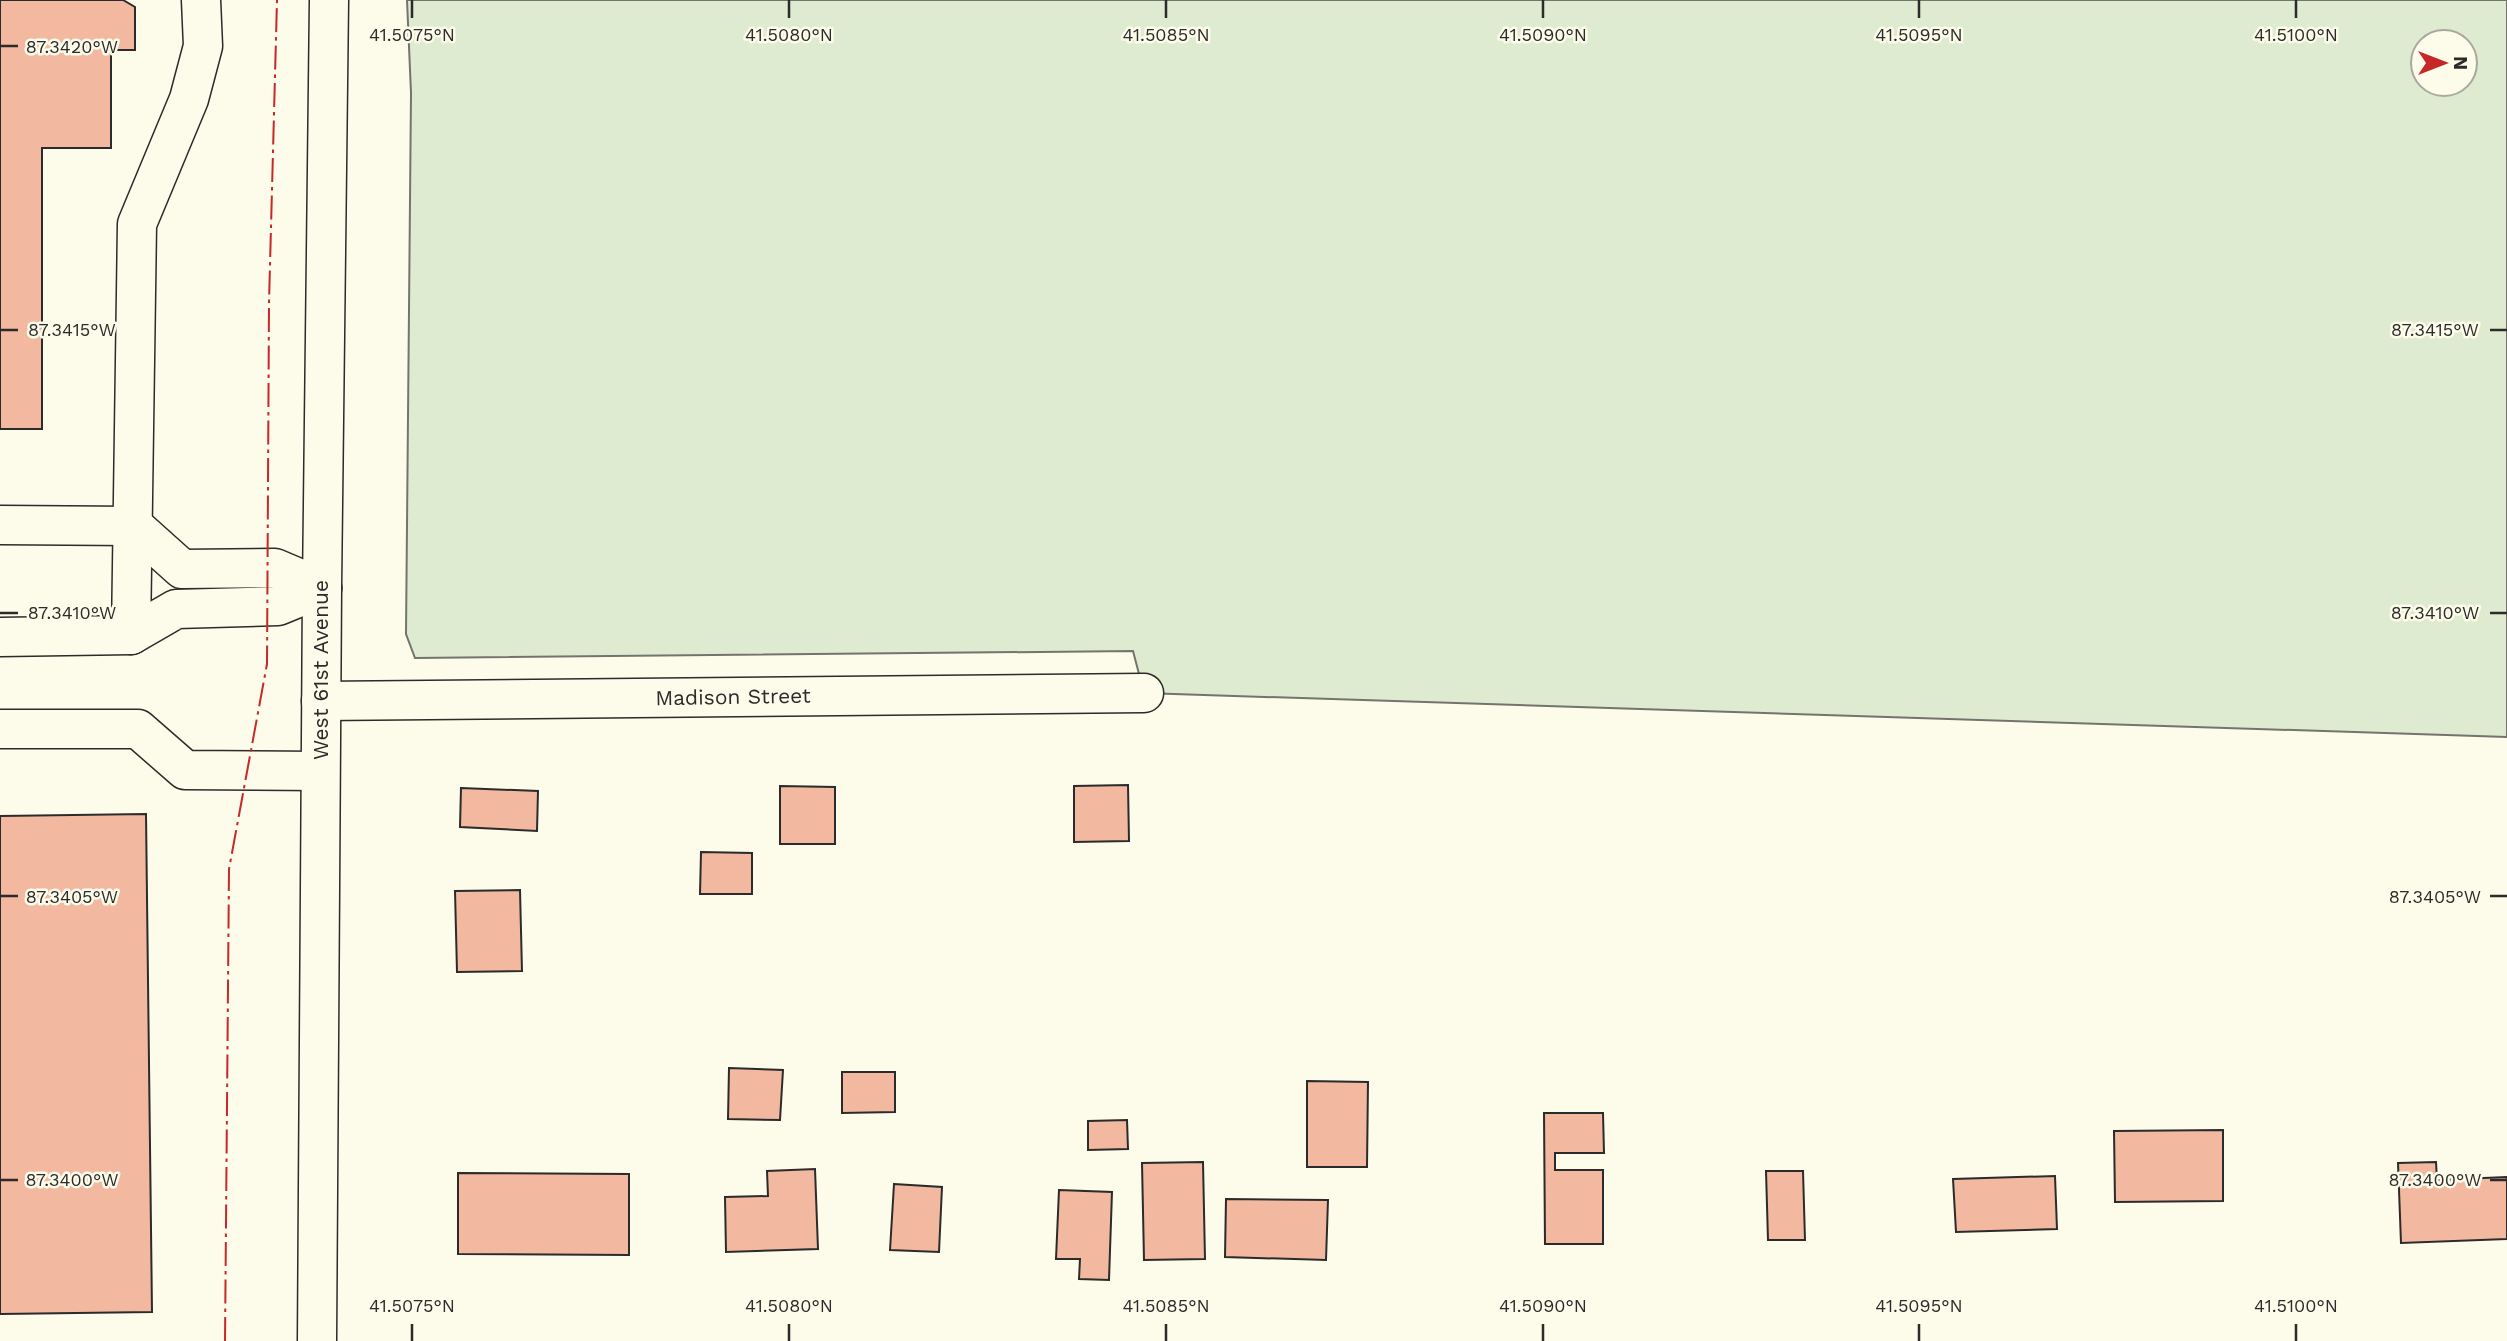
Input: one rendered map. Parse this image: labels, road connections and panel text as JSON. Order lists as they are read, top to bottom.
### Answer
{
  "streets": {
    "main road": ["West 61st Avenue", "Madison Street"]
  },
  "crossings": [
    ["West 61st Avenue", "Madison Street"]
  ],
  "north": "right",
  "coordinates": [
    "41.5075°N",
    "41.5080°N",
    "41.5085°N",
    "41.5090°N",
    "41.5095°N",
    "41.5100°N",
    "87.3420°W",
    "87.3415°W",
    "87.3410°W",
    "87.3405°W",
    "87.3400°W"
  ]
}
